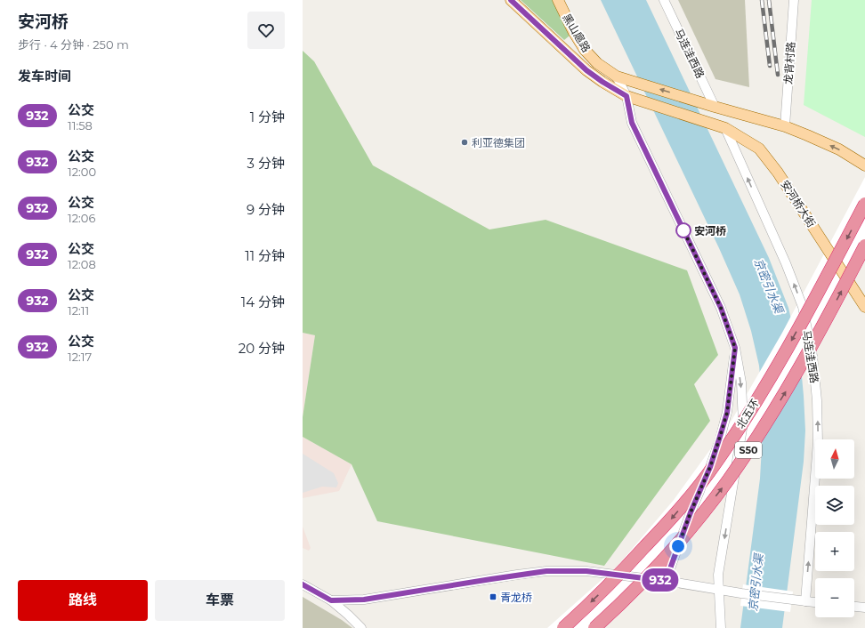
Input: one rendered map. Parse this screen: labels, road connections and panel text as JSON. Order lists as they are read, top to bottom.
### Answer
{
  "streets": {
    "highway": ["北五环", "S50"],
    "main road": ["黑山扈路", "安河桥大街"],
    "street": ["马连洼西路", "龙背村路"]
  },
  "crossings": [
    ["黑山扈路", "马连洼西路"],
    ["黑山扈路", "安河桥大街"],
    ["马连洼西路", "安河桥大街"]
  ],
  "water": ["京密引水渠"],
  "places": {
    "other": ["利亚德集团", "安河桥"],
    "transit": ["青龙桥"]
  },
  "lines": ["bus line 932"],
  "north": "top",
  "page": {
    "heading": [
      ["安河桥", "步行 · 4 分钟 · 250 m"],
      "发车时间"
    ],
    "on_map": "932",
    "list": [
      {
        "mark": "932",
        "name": "公交",
        "note": "11:58",
        "value": "1 分钟"
      },
      {
        "mark": "932",
        "name": "公交",
        "note": "12:00",
        "value": "3 分钟"
      },
      {
        "mark": "932",
        "name": "公交",
        "note": "12:06",
        "value": "9 分钟"
      },
      {
        "mark": "932",
        "name": "公交",
        "note": "12:08",
        "value": "11 分钟"
      },
      {
        "mark": "932",
        "name": "公交",
        "note": "12:11",
        "value": "14 分钟"
      },
      {
        "mark": "932",
        "name": "公交",
        "note": "12:17",
        "value": "20 分钟"
      }
    ],
    "map_buttons": ["+", "−"],
    "buttons": ["路线", "车票"]
  }
}
